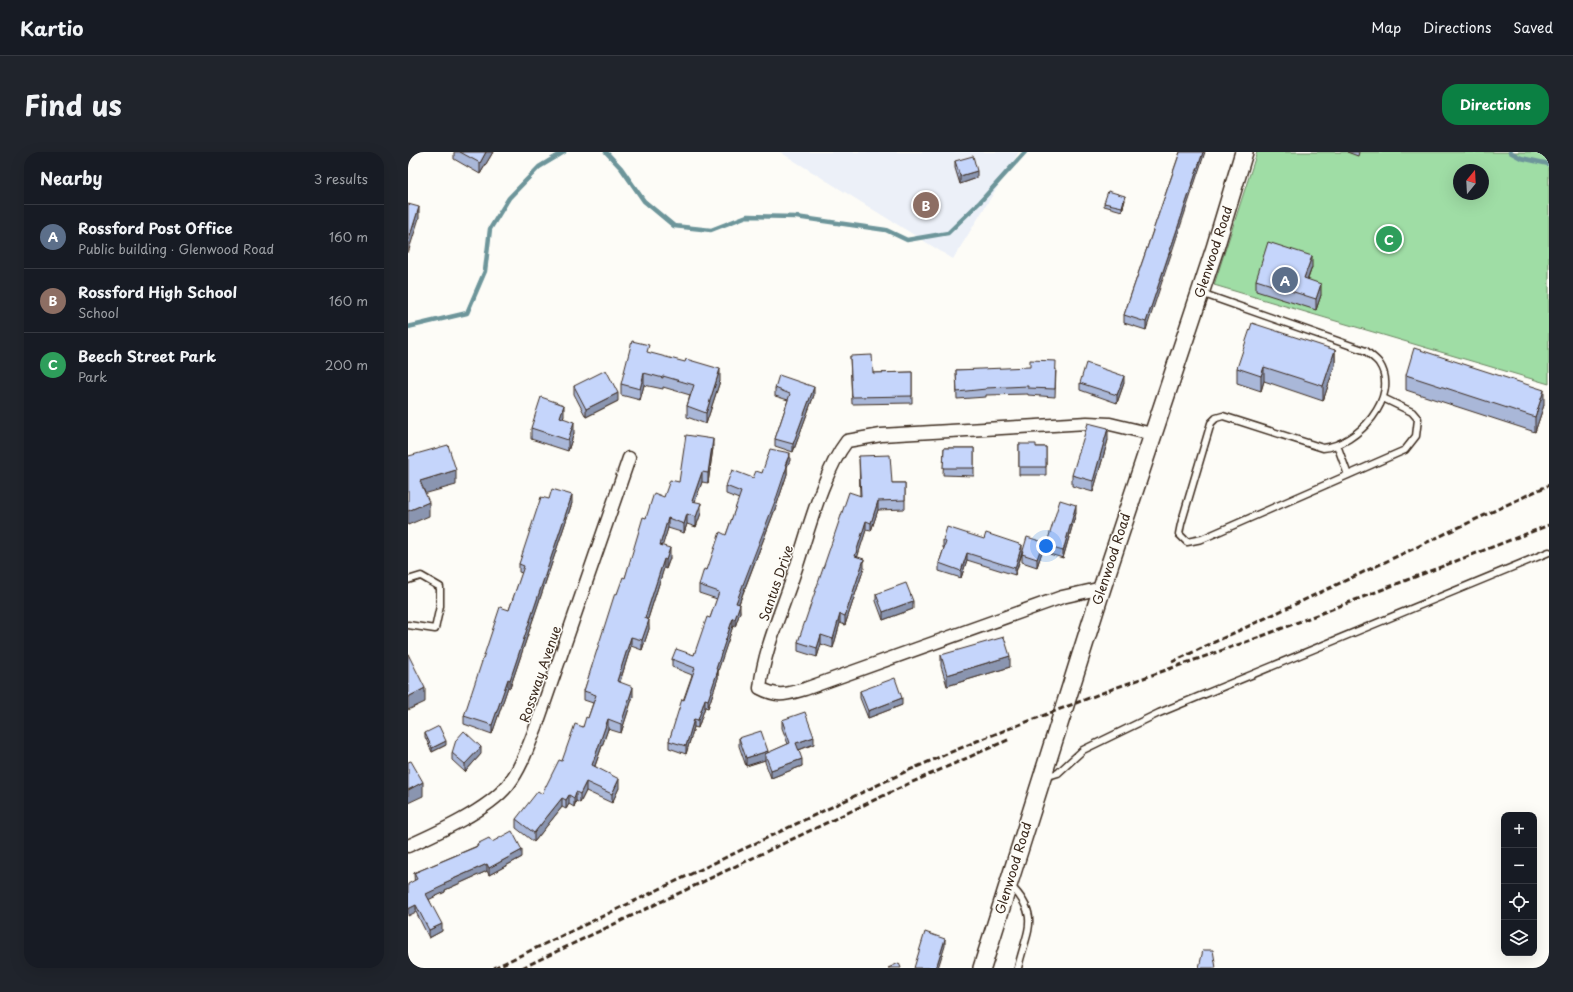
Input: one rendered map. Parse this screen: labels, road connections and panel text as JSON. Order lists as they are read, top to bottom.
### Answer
{
  "streets": {
    "street": ["Glenwood Road", "Santus Drive", "Rossway Avenue"]
  },
  "crossings": [
    ["Glenwood Road", "Santus Drive"]
  ],
  "north": "top",
  "page": {
    "header": "Kartio",
    "nav": ["Map", "Directions", "Saved"],
    "title": "Find us",
    "buttons": "Directions",
    "heading": ["Nearby", "3 results"],
    "pins": ["B", "C", "A"],
    "list": [
      {
        "mark": "A",
        "name": "Rossford Post Office",
        "note": "Public building · Glenwood Road",
        "value": "160 m"
      },
      {
        "mark": "B",
        "name": "Rossford High School",
        "note": "School",
        "value": "160 m"
      },
      {
        "mark": "C",
        "name": "Beech Street Park",
        "note": "Park",
        "value": "200 m"
      }
    ],
    "map_buttons": ["+", "−"]
  }
}
